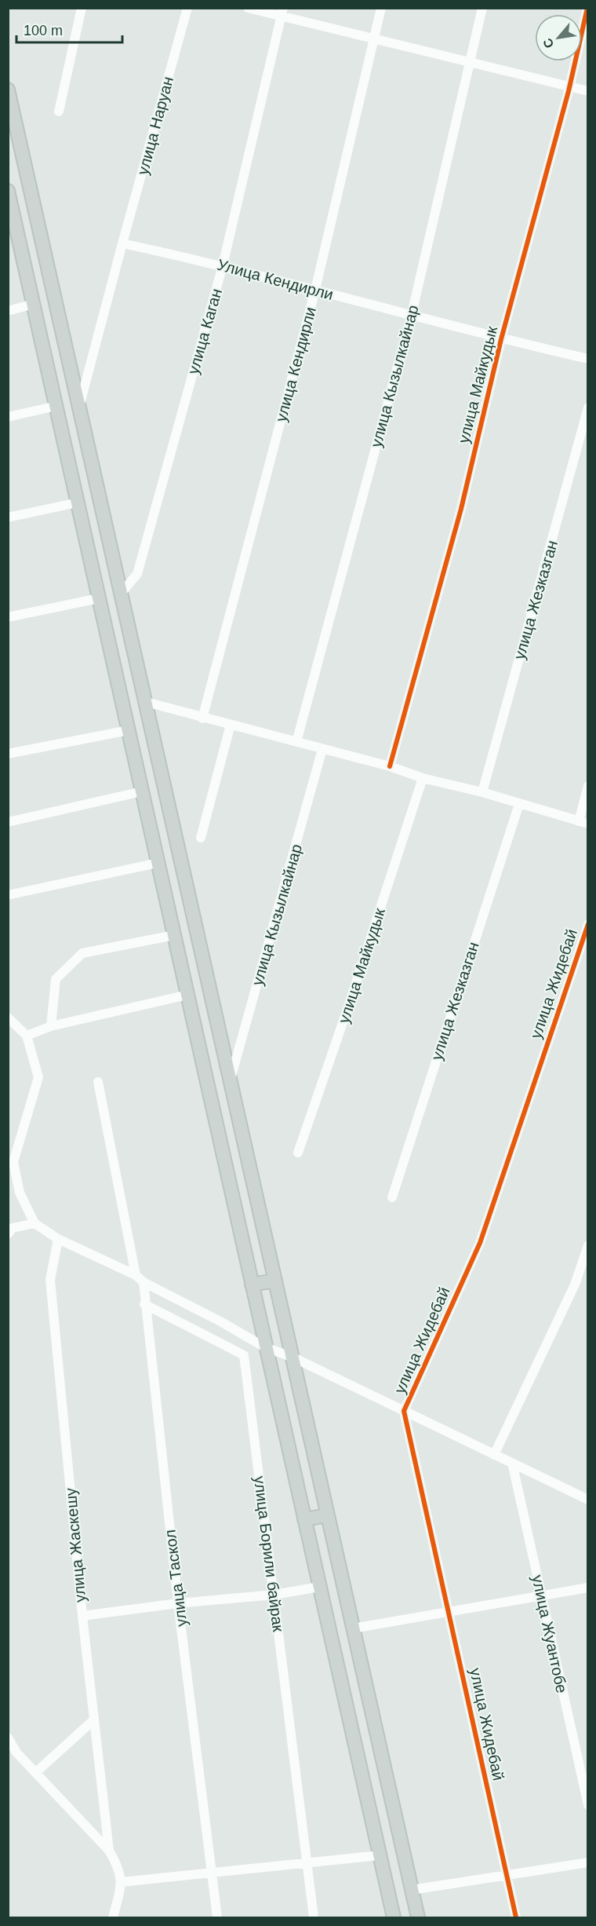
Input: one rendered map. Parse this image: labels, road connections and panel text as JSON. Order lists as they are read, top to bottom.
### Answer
{
  "streets": {
    "street": [
      "улица Наруан",
      "Улица Кендирли",
      "улица Каган",
      "улица Кендирли",
      "улица Кызылкайнар",
      "улица Майкудык",
      "улица Жезказган",
      "улица Жидебай",
      "улица Жаскешу",
      "улица Борили байрак",
      "улица Таскол",
      "улица Жуантобе"
    ]
  },
  "crossings": [
    ["улица Наруан", "Улица Кендирли"],
    ["Улица Кендирли", "улица Каган"],
    ["Улица Кендирли", "улица Кендирли"],
    ["Улица Кендирли", "улица Кызылкайнар"],
    ["Улица Кендирли", "улица Майкудык"],
    ["улица Борили байрак", "улица Таскол"]
  ],
  "scale_bar": "100 m",
  "north": "bottom left"
}
